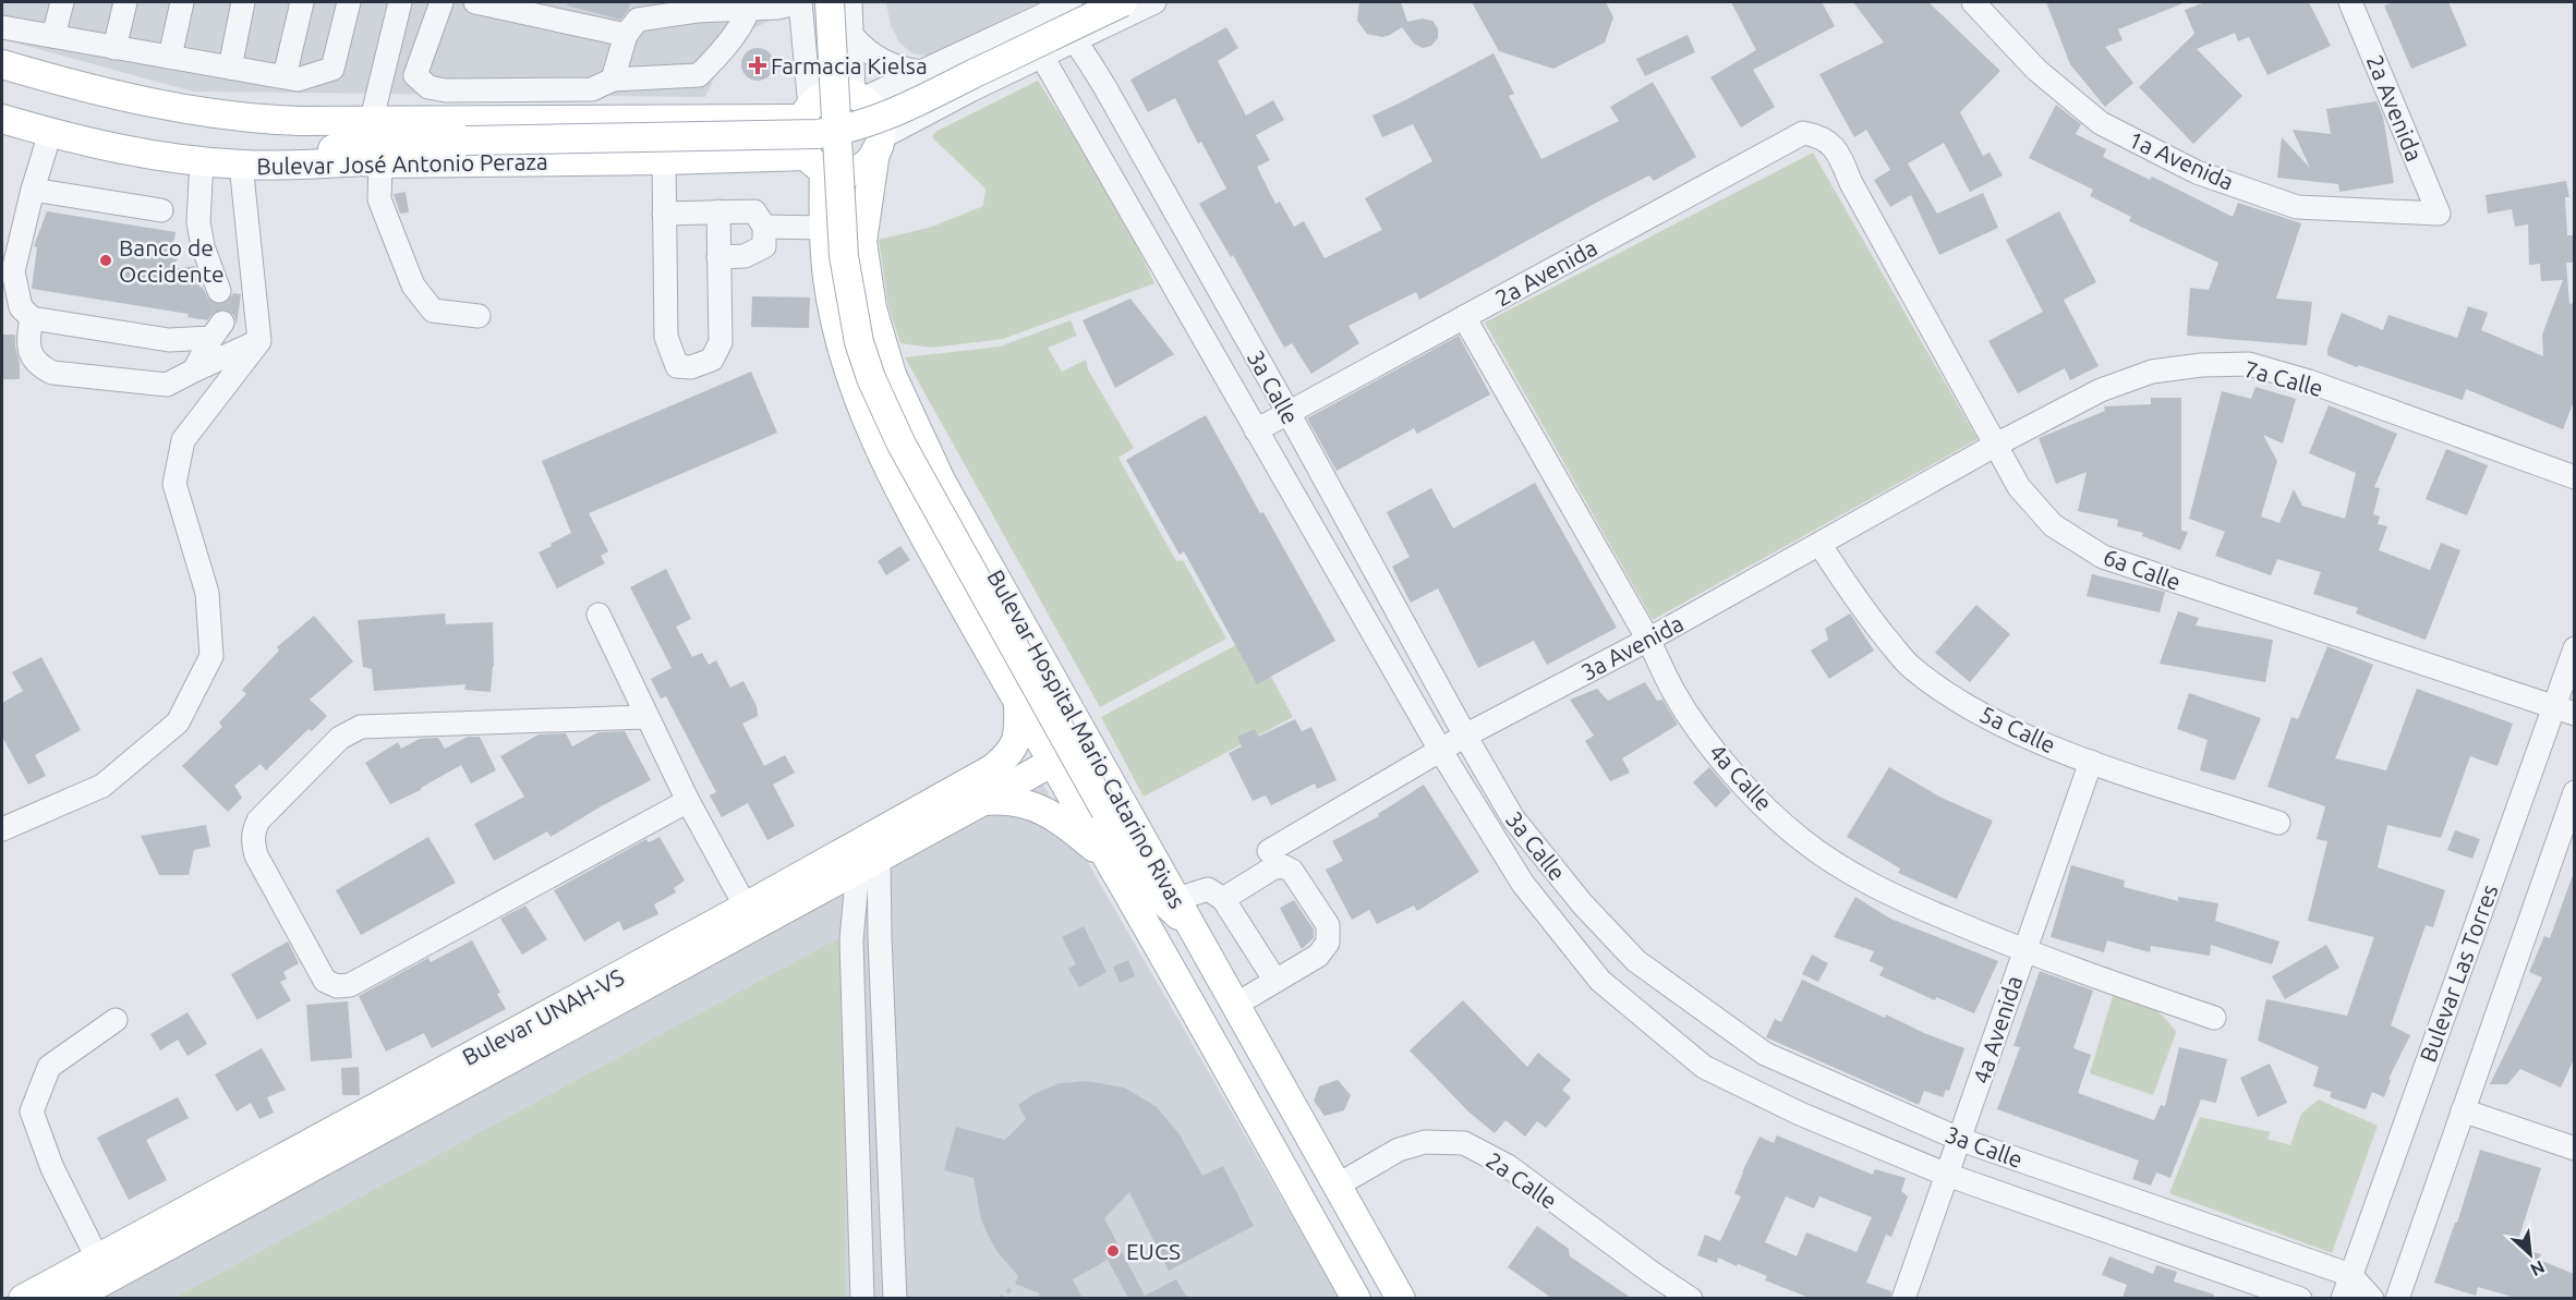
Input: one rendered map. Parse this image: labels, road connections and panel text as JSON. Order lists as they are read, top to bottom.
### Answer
{
  "streets": {
    "main road": ["Bulevar José Antonio Peraza", "Bulevar Hospital Mario Catarino Rivas", "Bulevar UNAH-VS"],
    "street": [
      "2a Avenida",
      "1a Avenida",
      "7a Calle",
      "3a Calle",
      "6a Calle",
      "3a Avenida",
      "5a Calle",
      "4a Calle",
      "Bulevar Las Torres",
      "4a Avenida",
      "2a Calle"
    ]
  },
  "crossings": [
    ["2a Avenida", "1a Avenida"],
    ["2a Avenida", "3a Calle"],
    ["2a Avenida", "6a Calle"],
    ["2a Avenida", "4a Calle"],
    ["Bulevar José Antonio Peraza", "Bulevar Hospital Mario Catarino Rivas"],
    ["7a Calle", "6a Calle"],
    ["7a Calle", "3a Avenida"],
    ["3a Calle", "3a Avenida"],
    ["3a Calle", "Bulevar Las Torres"],
    ["3a Calle", "4a Avenida"],
    ["6a Calle", "3a Avenida"],
    ["6a Calle", "Bulevar Las Torres"],
    ["3a Avenida", "5a Calle"],
    ["3a Avenida", "4a Calle"],
    ["5a Calle", "4a Avenida"],
    ["Bulevar Hospital Mario Catarino Rivas", "Bulevar UNAH-VS"],
    ["Bulevar Hospital Mario Catarino Rivas", "2a Calle"],
    ["4a Calle", "4a Avenida"]
  ],
  "places": {
    "health": ["Farmacia Kielsa"],
    "other": ["Banco de Occidente", "EUCS"]
  },
  "north": "bottom right"
}
